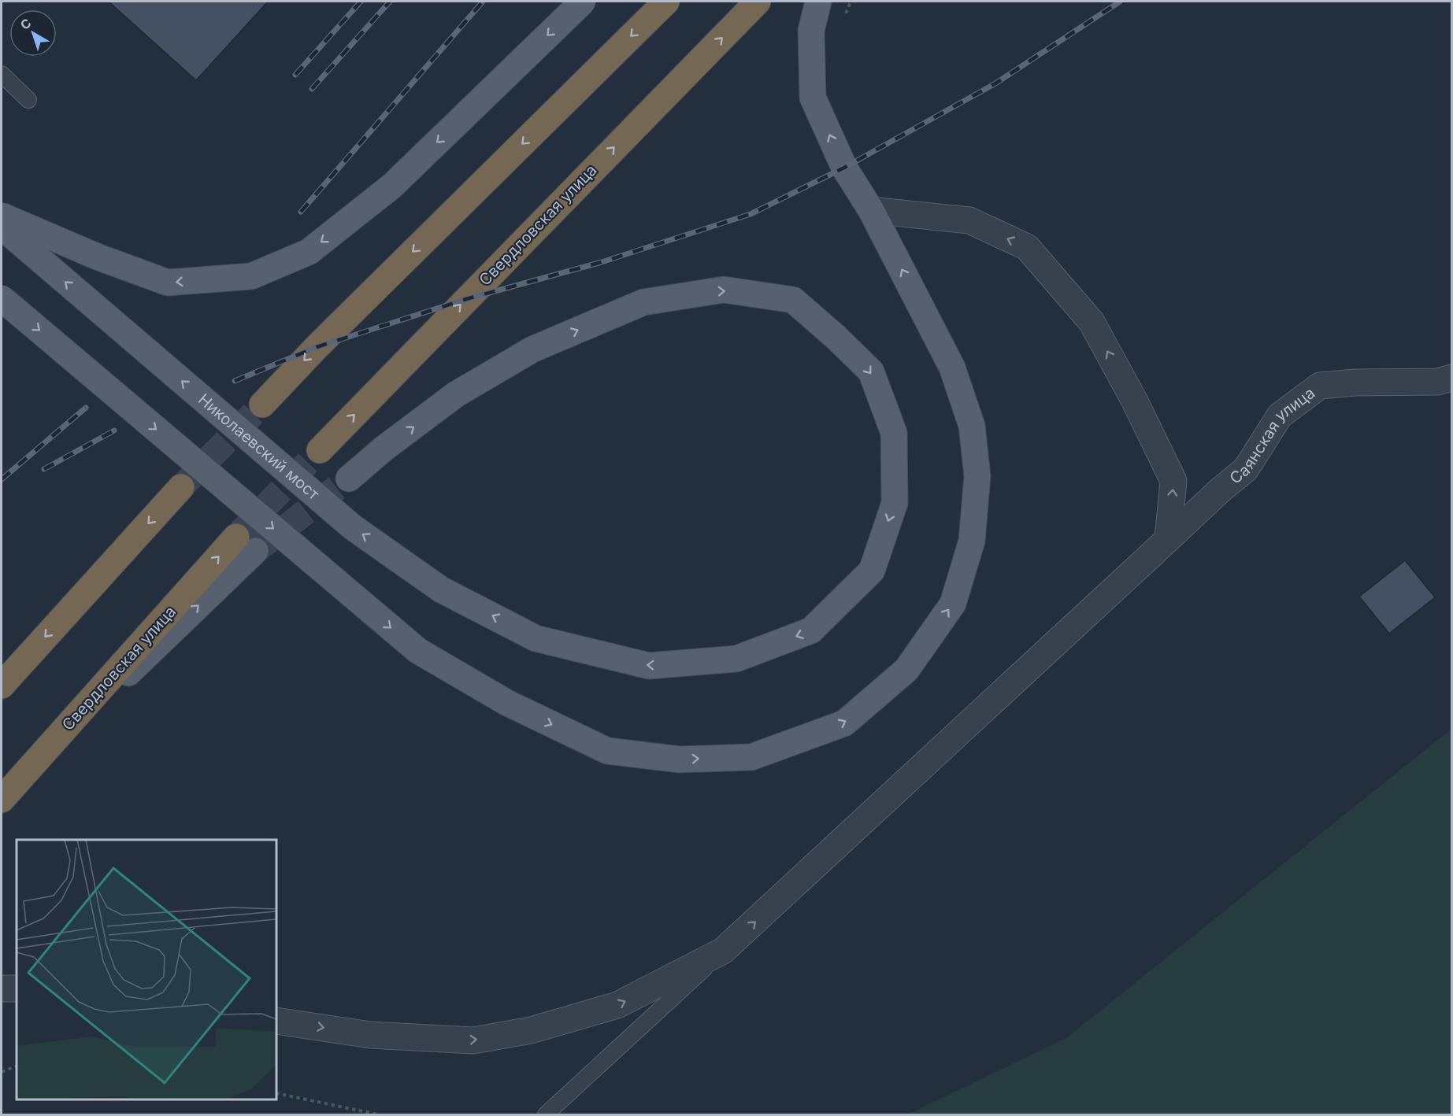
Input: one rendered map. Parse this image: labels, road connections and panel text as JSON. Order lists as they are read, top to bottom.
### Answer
{
  "streets": {
    "highway": ["Свердловская улица"],
    "main road": ["Николаевский мост"],
    "street": ["Саянская улица"]
  },
  "one_way": ["Саянская улица"],
  "north": "top left"
}
